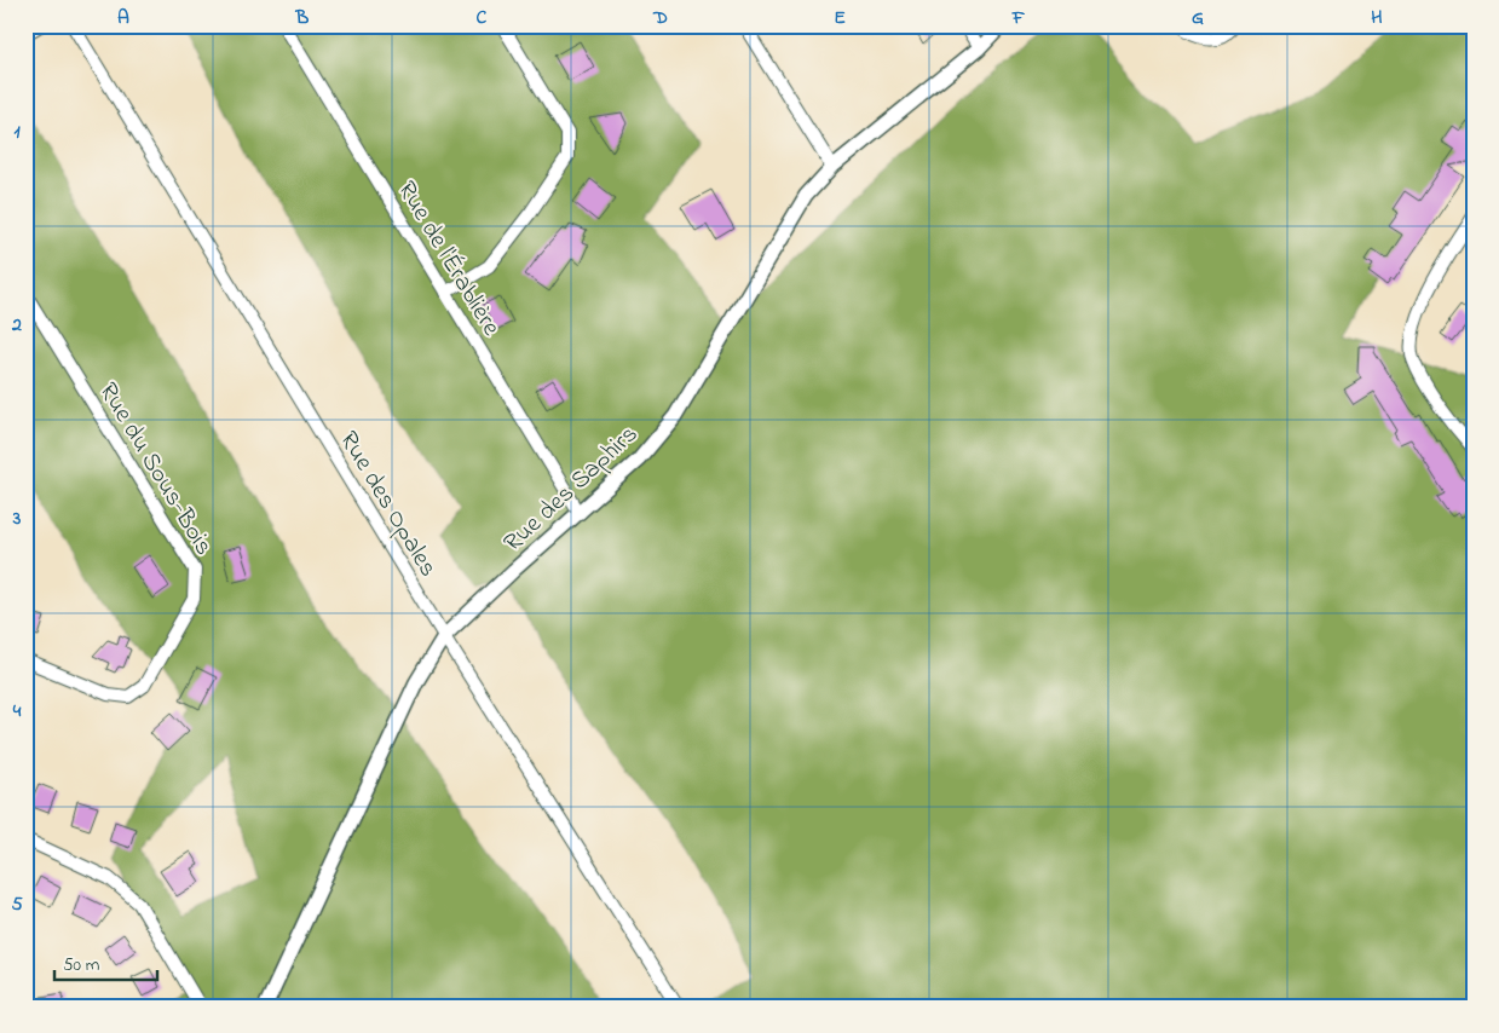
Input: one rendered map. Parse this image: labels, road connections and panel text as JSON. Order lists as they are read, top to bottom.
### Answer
{
  "streets": {
    "street": [
      "Rue de l'Érablière",
      "Rue du Sous-Bois",
      "Rue des Saphirs",
      "Rue des Opales"
    ]
  },
  "crossings": [
    ["Rue de l'Érablière", "Rue des Saphirs"],
    ["Rue des Saphirs", "Rue des Opales"]
  ],
  "scale_bar": "50 m",
  "grid": {
    "columns": [
      "A",
      "B",
      "C",
      "D",
      "E",
      "F",
      "G",
      "H"
    ],
    "rows": [
      "1",
      "2",
      "3",
      "4",
      "5"
    ]
  }
}
